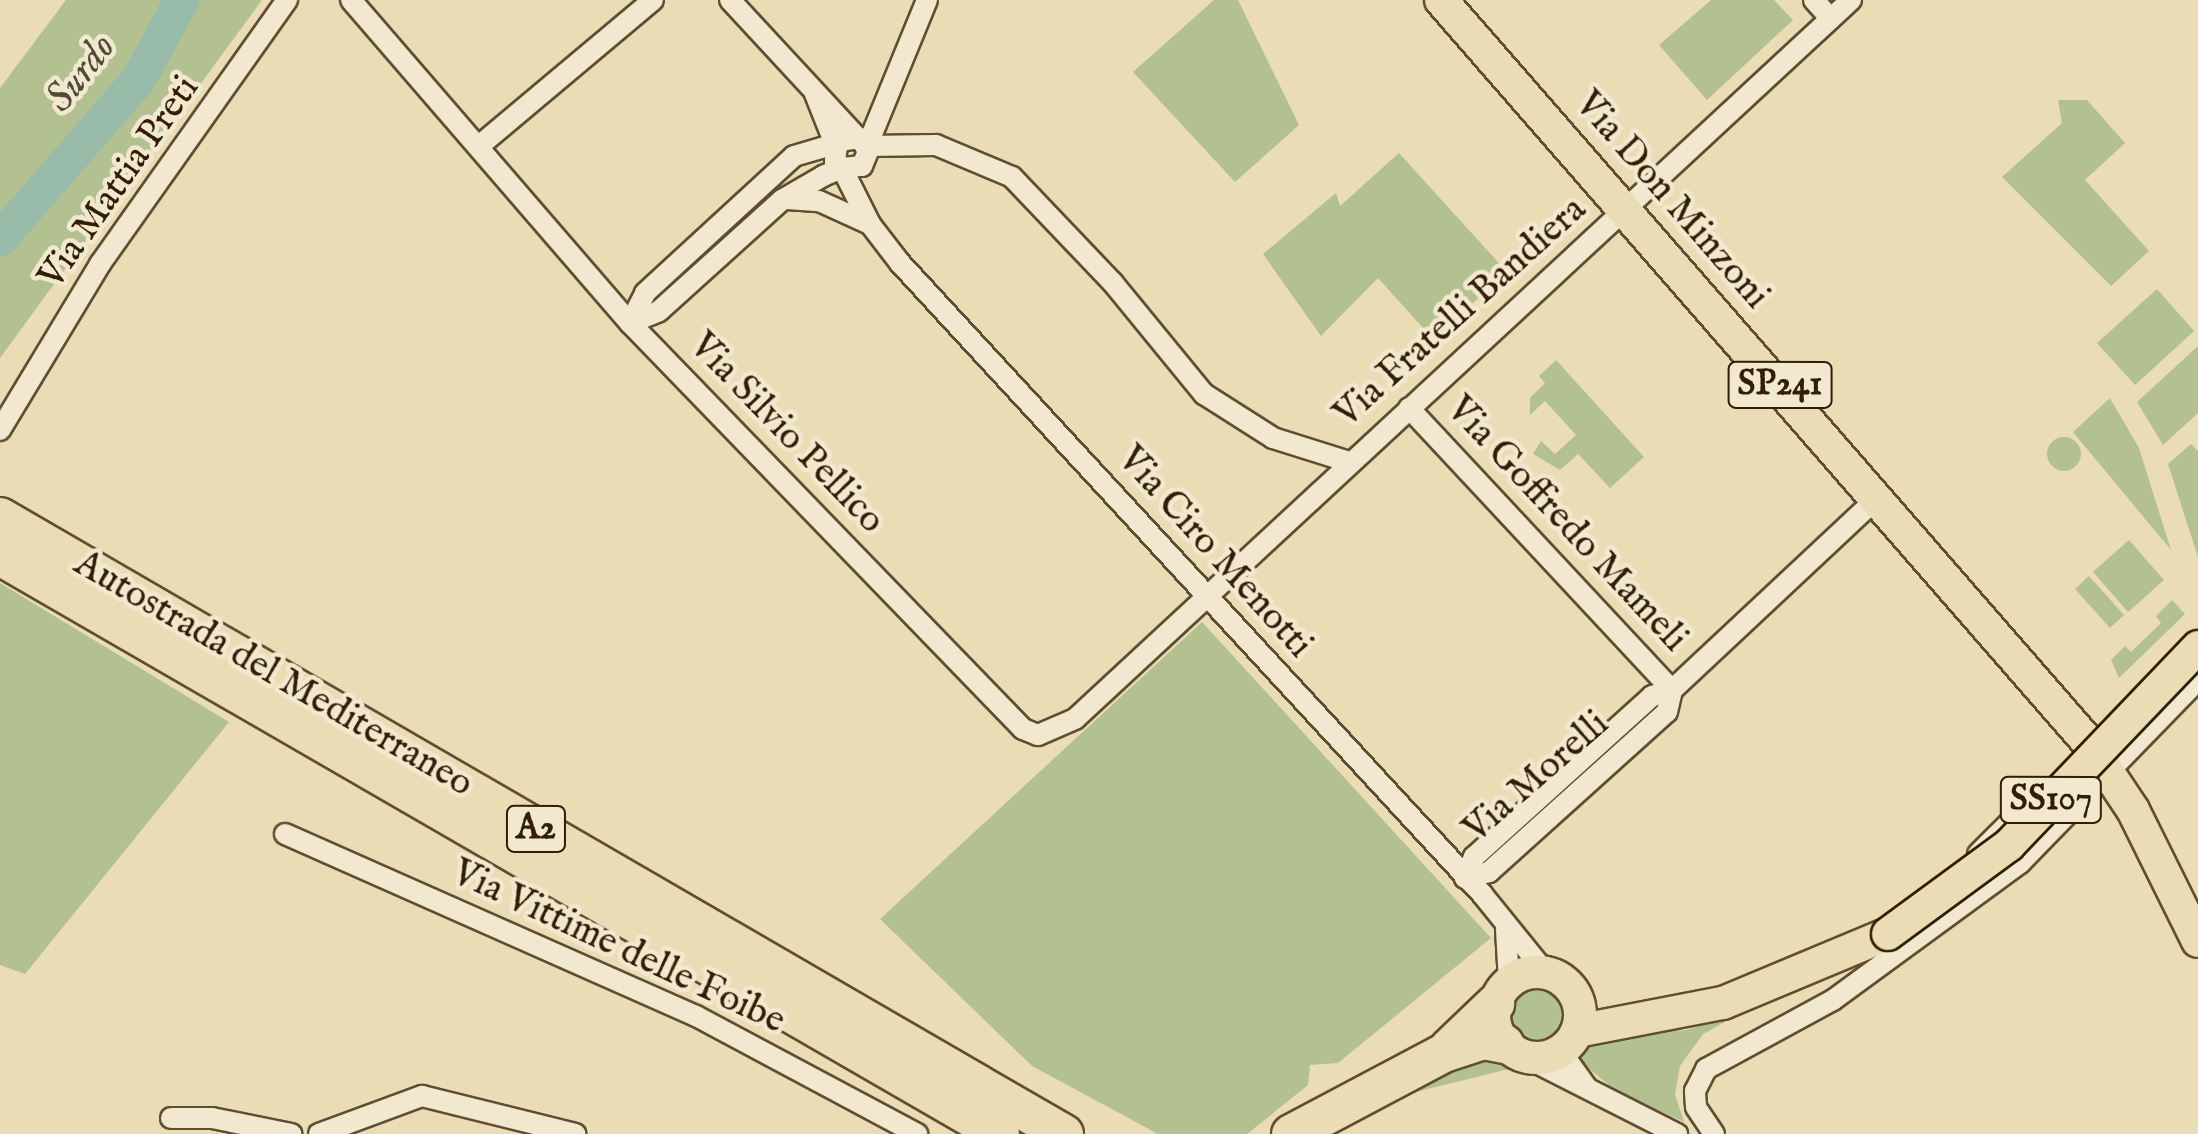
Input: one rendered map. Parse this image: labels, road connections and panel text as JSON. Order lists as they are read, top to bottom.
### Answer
{
  "streets": {
    "highway": ["Autostrada del Mediterraneo", "SS107", "A2"],
    "main road": ["Via Don Minzoni", "SP241"],
    "street": [
      "Via Mattia Preti",
      "Via Fratelli Bandiera",
      "Via Silvio Pellico",
      "Via Goffredo Mameli",
      "Via Ciro Menotti",
      "Via Morelli",
      "Via Vittime delle Foibe"
    ]
  },
  "crossings": [
    ["Via Don Minzoni", "Via Fratelli Bandiera"],
    ["Via Don Minzoni", "SP241"],
    ["Via Don Minzoni", "Via Morelli"],
    ["Via Fratelli Bandiera", "Via Silvio Pellico"],
    ["Via Fratelli Bandiera", "Via Goffredo Mameli"],
    ["Via Fratelli Bandiera", "Via Ciro Menotti"],
    ["Via Silvio Pellico", "Via Ciro Menotti"],
    ["Via Goffredo Mameli", "Via Morelli"],
    ["Via Ciro Menotti", "Via Morelli"],
    ["Via Ciro Menotti", "SS107"]
  ],
  "water": ["Surdo"]
}
